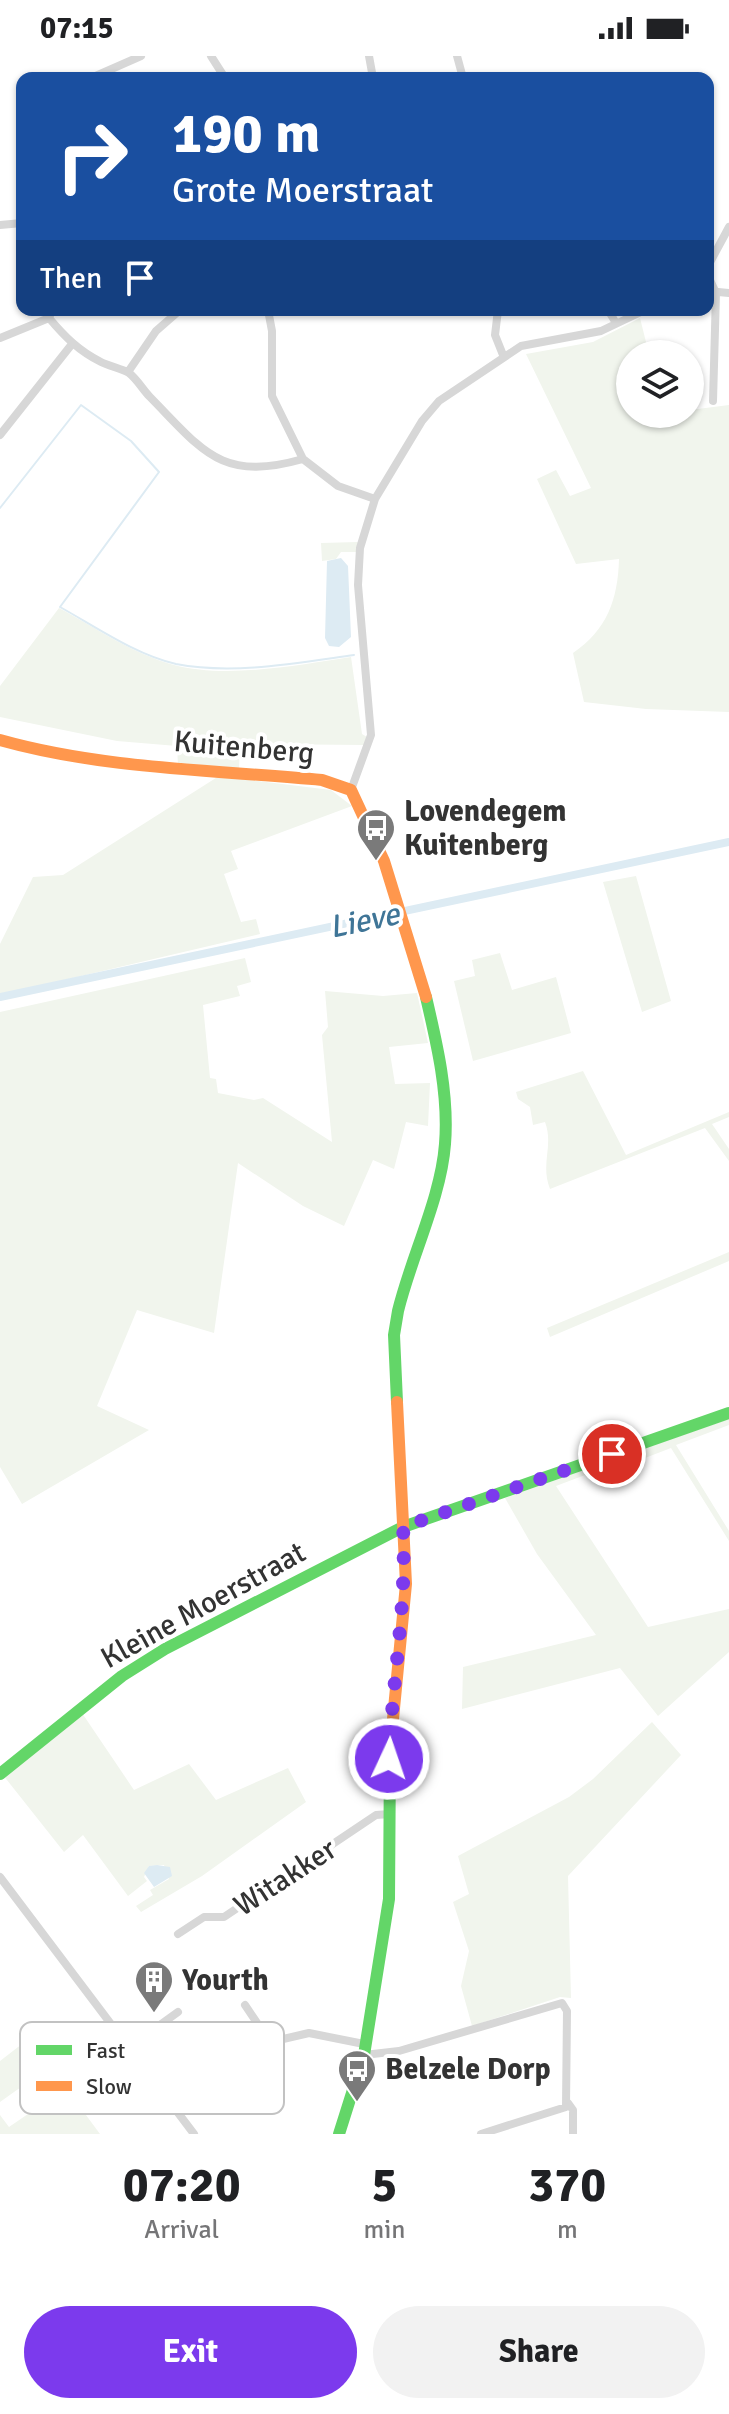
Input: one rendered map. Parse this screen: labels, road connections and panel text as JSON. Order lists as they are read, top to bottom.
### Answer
{
  "streets": {
    "street": ["Kuitenberg", "Kleine Moerstraat", "Witakker"]
  },
  "crossings": [
    ["Kuitenberg", "Kleine Moerstraat"],
    ["Kuitenberg", "Witakker"]
  ],
  "water": ["Lieve"],
  "places": {
    "bus stop": ["Lovendegem Kuitenberg", "Belzele Dorp"],
    "building": ["Yourth"]
  },
  "legend": ["Fast", "Slow"],
  "page": {
    "status": "07:15",
    "turn": ["190 m", "Grote Moerstraat"],
    "then": "Then",
    "eta": [
      "07:20",
      "Arrival",
      "5",
      "min",
      "370",
      "m"
    ],
    "buttons": ["Exit", "Share"]
  }
}
